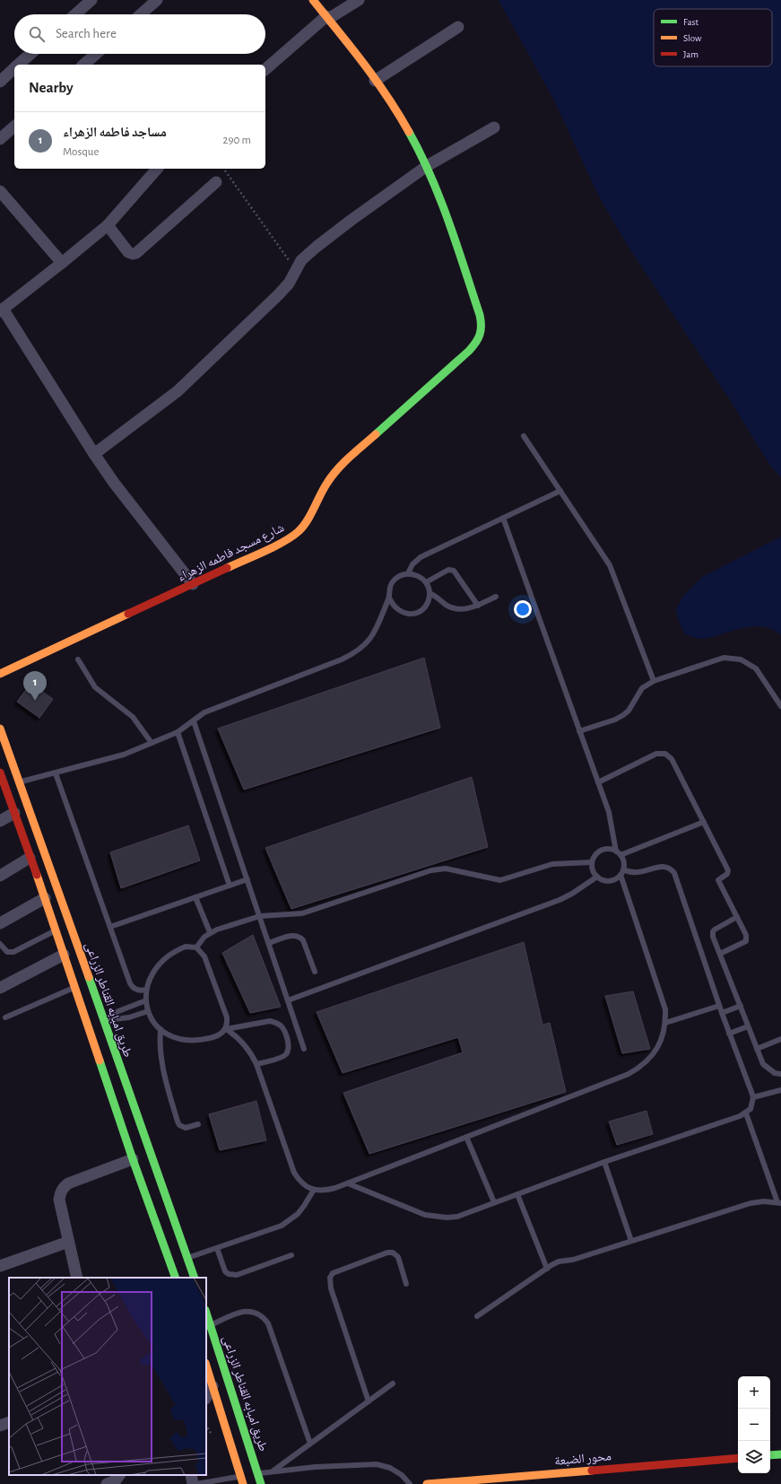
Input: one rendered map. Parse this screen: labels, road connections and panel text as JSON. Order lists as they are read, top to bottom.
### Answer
{
  "streets": {
    "main road": ["شارع مسجد فاطمه الزهراء", "طريق امبابه القناطر الزراعى", "محور الضبعة"]
  },
  "legend": ["Fast", "Slow", "Jam"],
  "page": {
    "search": "Search here",
    "heading": "Nearby",
    "list": [
      {
        "mark": "1",
        "name": "مساجد فاطمه الزهراء",
        "note": "Mosque",
        "value": "290 m"
      }
    ],
    "pins": "1",
    "map_buttons": ["+", "−"]
  }
}
